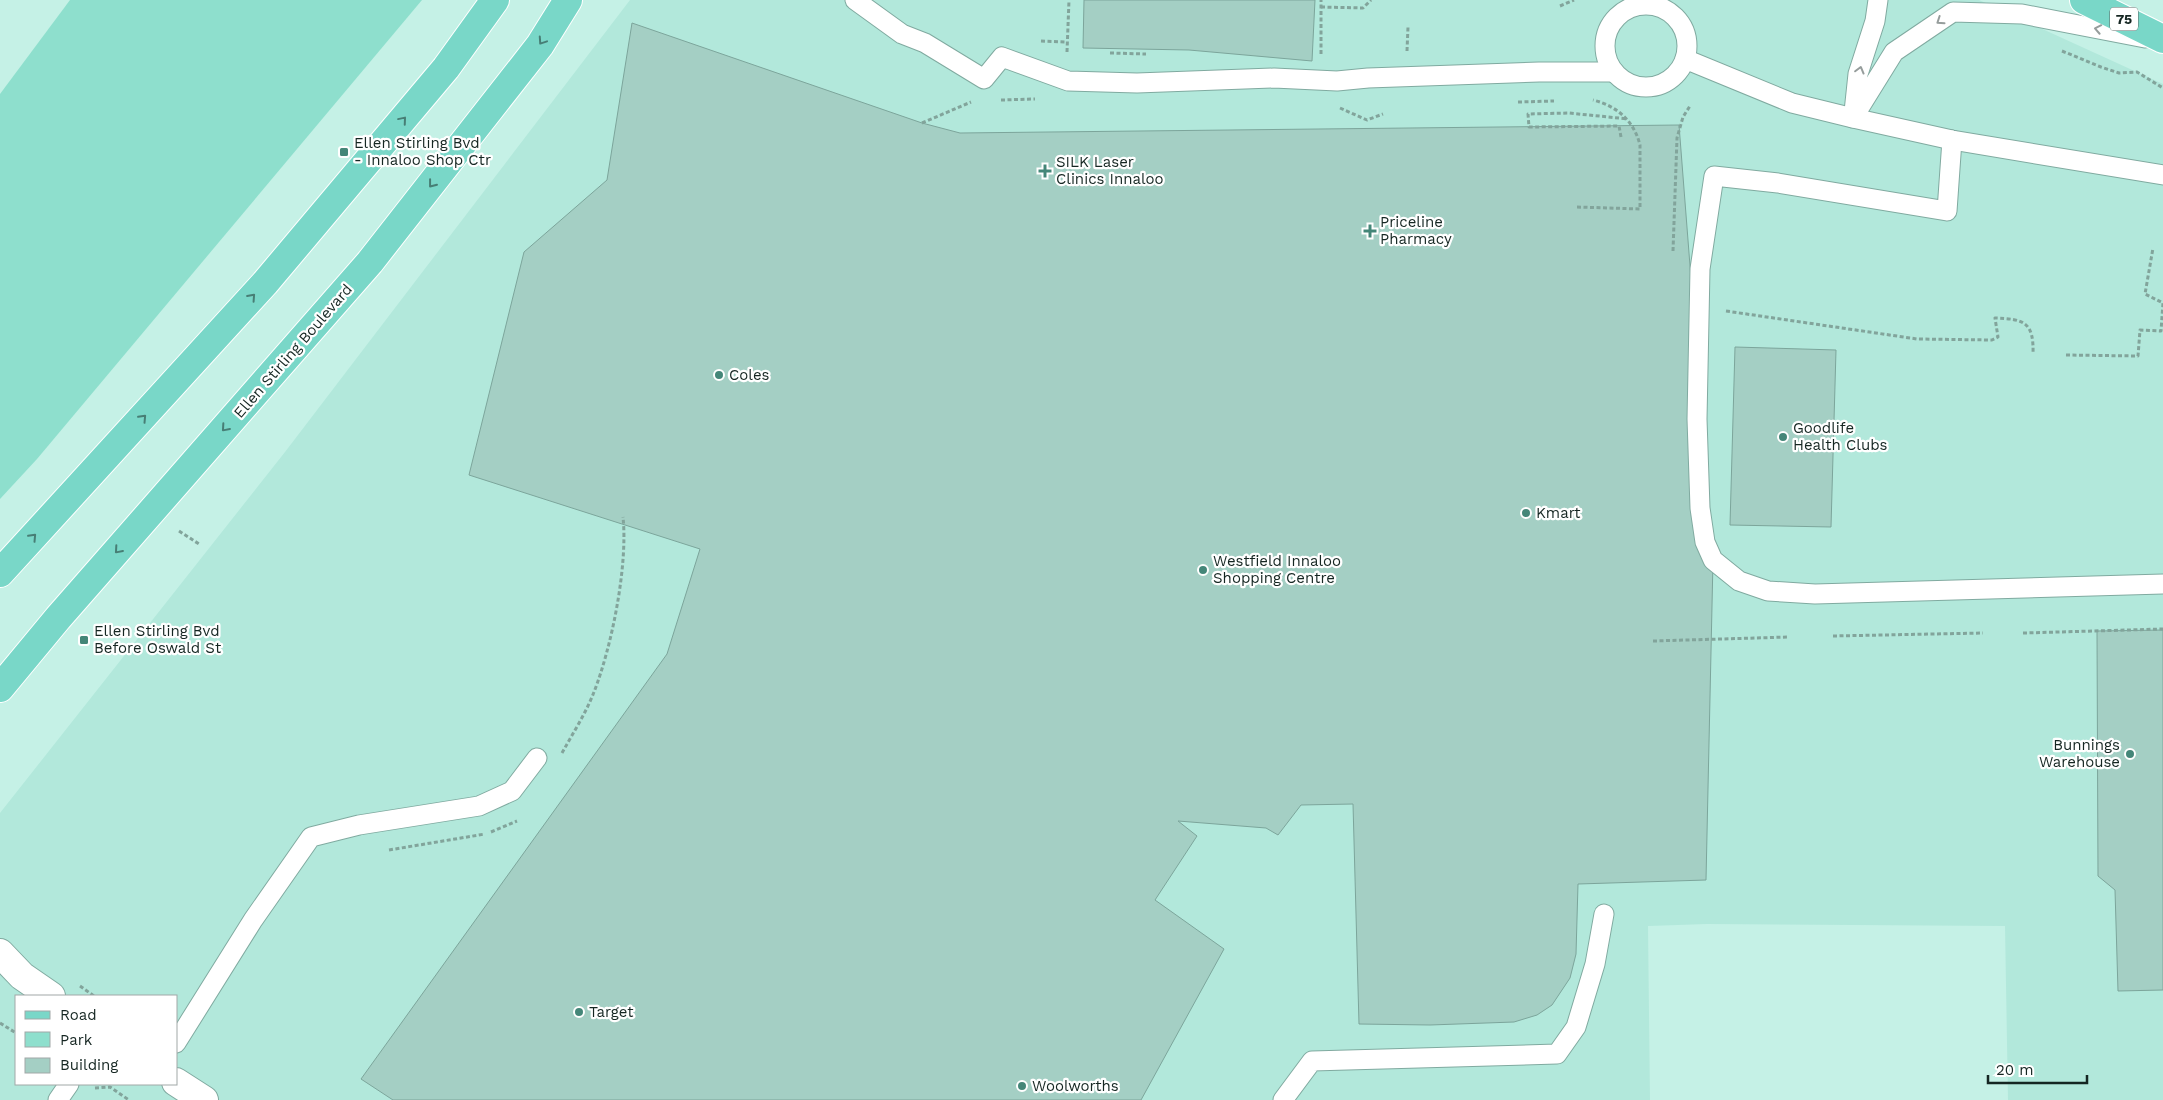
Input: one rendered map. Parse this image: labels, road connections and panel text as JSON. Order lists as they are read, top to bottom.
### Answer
{
  "streets": {
    "main road": ["75", "Ellen Stirling Boulevard"]
  },
  "places": {
    "transit": ["Ellen Stirling Bvd - Innaloo Shop Ctr", "Ellen Stirling Bvd Before Oswald St"],
    "health": ["SILK Laser Clinics Innaloo", "Priceline Pharmacy"],
    "other": [
      "Coles",
      "Goodlife Health Clubs",
      "Kmart",
      "Westfield Innaloo Shopping Centre",
      "Bunnings Warehouse",
      "Target",
      "Woolworths"
    ]
  },
  "legend": ["Road", "Park", "Building"],
  "scale_bar": "20 m"
}
